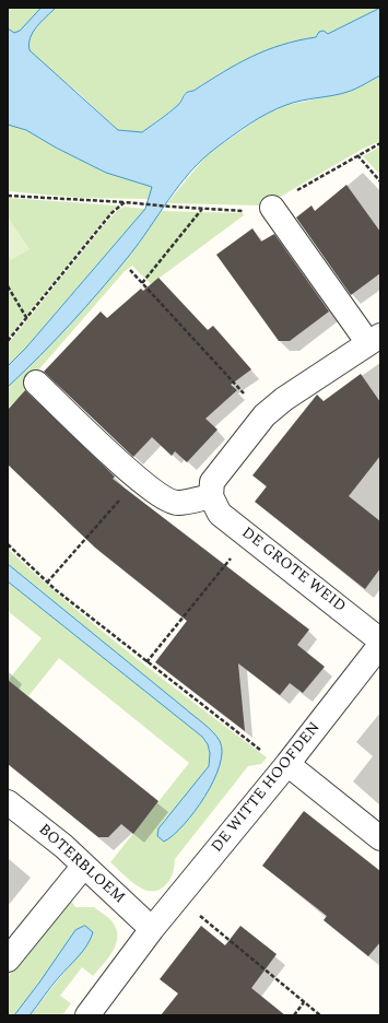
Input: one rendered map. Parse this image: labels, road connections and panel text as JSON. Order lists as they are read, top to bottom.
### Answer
{
  "streets": {
    "street": ["DE GROTE WEID", "DE WITTE HOOFDEN", "BOTERBLOEM"]
  },
  "crossings": [
    ["DE WITTE HOOFDEN", "BOTERBLOEM"]
  ]
}
